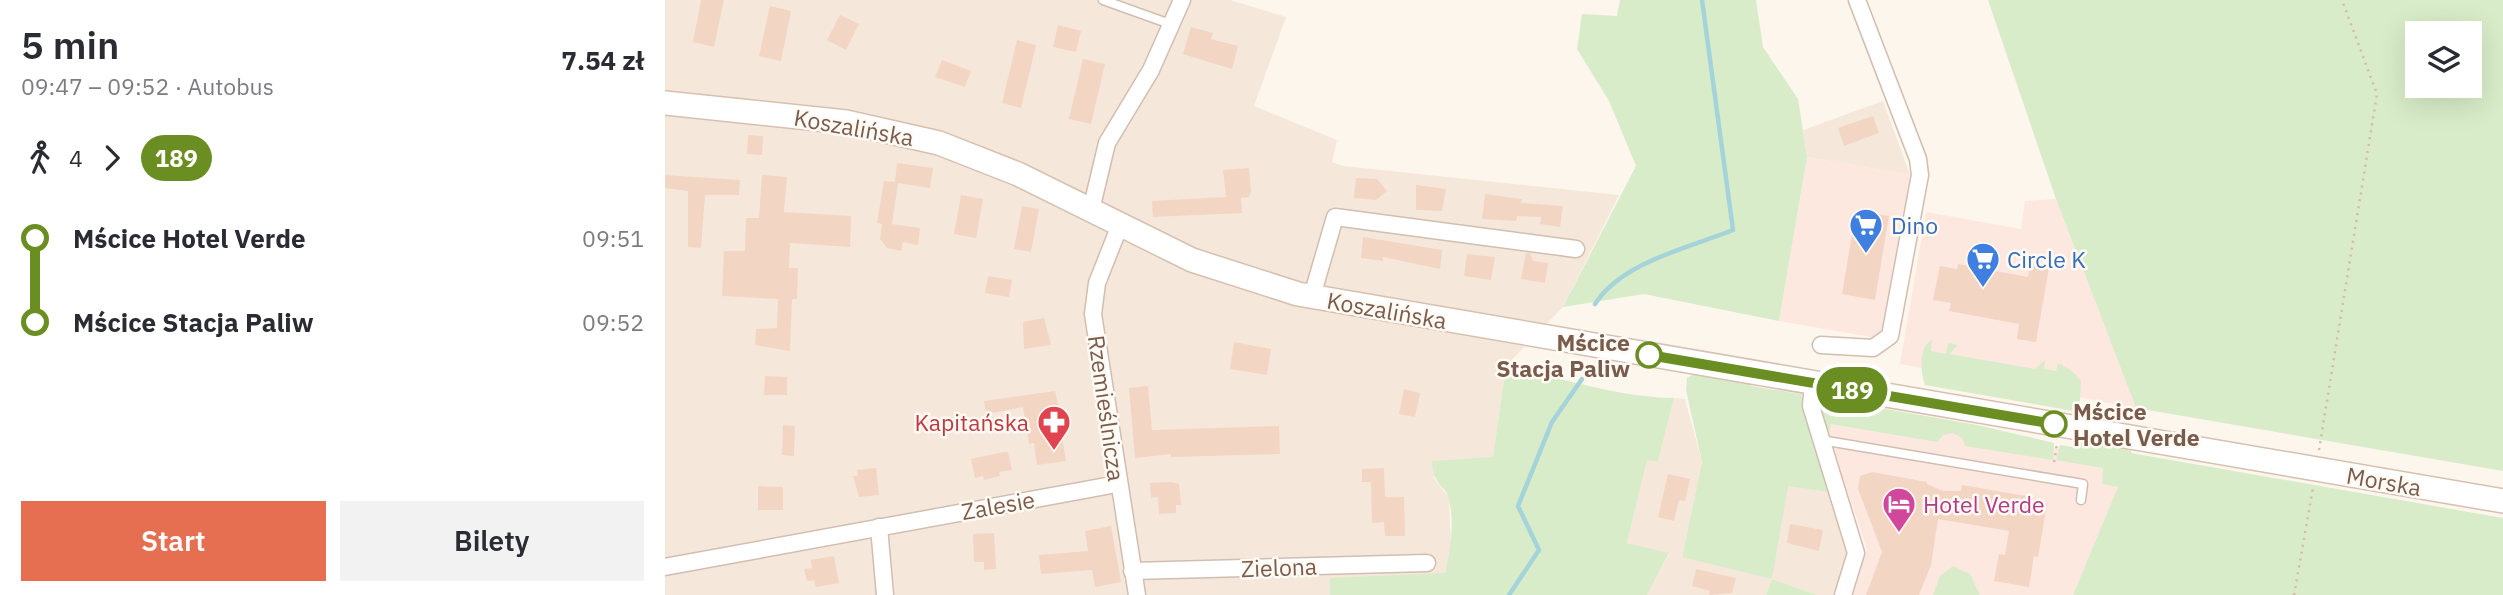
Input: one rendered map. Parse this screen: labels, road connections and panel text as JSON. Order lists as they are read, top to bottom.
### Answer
{
  "streets": {
    "main road": ["Koszalińska", "Morska"],
    "street": ["Rzemieślnicza", "Zalesie", "Zielona"]
  },
  "crossings": [
    ["Koszalińska", "Rzemieślnicza"],
    ["Koszalińska", "Morska"],
    ["Rzemieślnicza", "Zalesie"],
    ["Rzemieślnicza", "Zielona"]
  ],
  "places": {
    "supermarket": ["Dino", "Circle K"],
    "other": ["Mścice Stacja Paliw", "Mścice Hotel Verde"],
    "pharmacy": ["Kapitańska"],
    "hotel": ["Hotel Verde"]
  },
  "lines": ["bus line 189"],
  "page": {
    "heading": ["5 min", "09:47 – 09:52 · Autobus", "7.54 zł"],
    "on_map": "189",
    "legs": ["4", "189"],
    "list": [
      {
        "name": "Mścice Hotel Verde",
        "value": "09:51"
      },
      {
        "name": "Mścice Stacja Paliw",
        "value": "09:52"
      }
    ],
    "buttons": ["Start", "Bilety"]
  }
}
